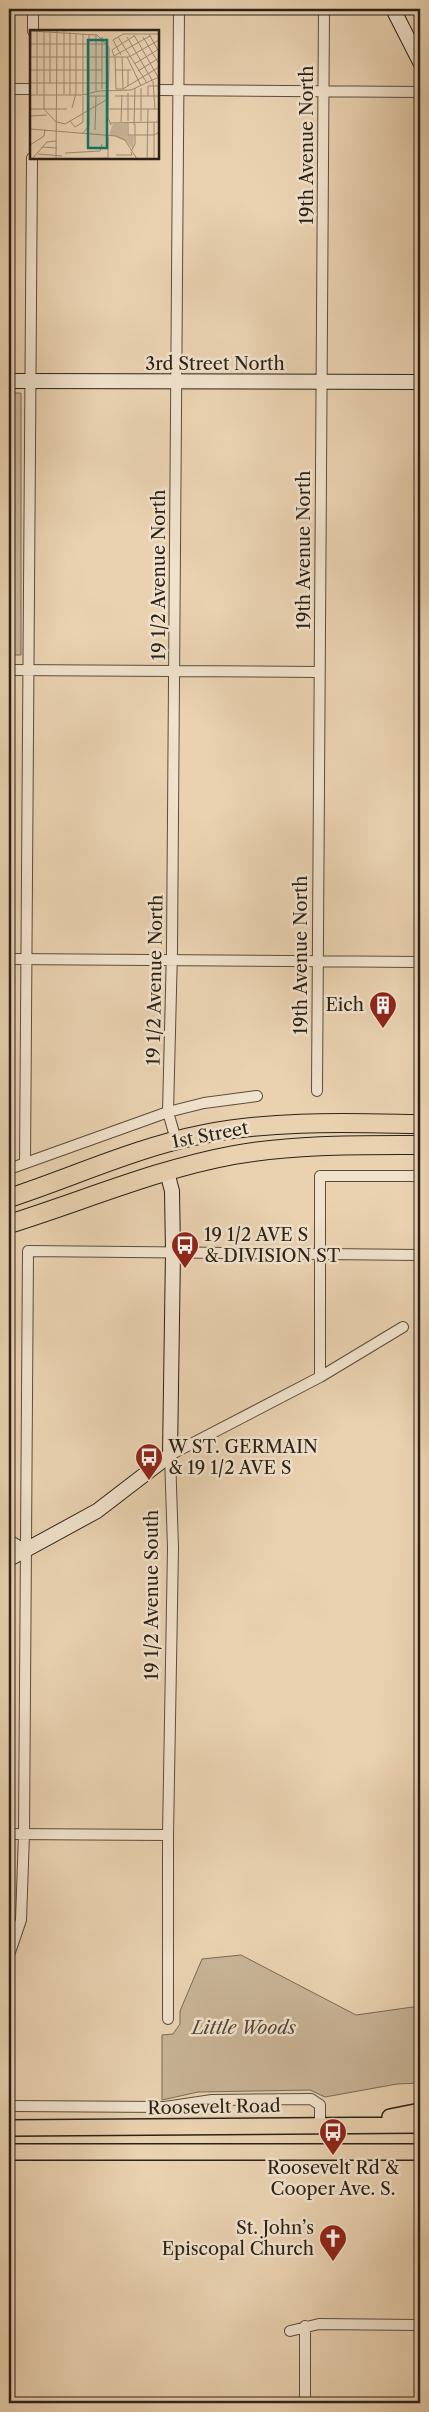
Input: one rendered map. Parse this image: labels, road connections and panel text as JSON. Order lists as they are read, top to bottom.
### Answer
{
  "streets": {
    "highway": ["1st Street"],
    "main road": ["Roosevelt Road"],
    "street": [
      "19th Avenue North",
      "3rd Street North",
      "19 1/2 Avenue North",
      "19 1/2 Avenue South"
    ]
  },
  "crossings": [
    ["19th Avenue North", "3rd Street North"],
    ["3rd Street North", "19 1/2 Avenue North"],
    ["19 1/2 Avenue North", "1st Street"],
    ["1st Street", "19 1/2 Avenue South"]
  ],
  "parks": ["Little Woods"],
  "places": {
    "building": ["Eich"],
    "bus stop": ["19 1/2 AVE S & DIVISION ST", "W ST. GERMAIN & 19 1/2 AVE S", "Roosevelt Rd & Cooper Ave. S."],
    "church": ["St. John’s Episcopal Church"]
  }
}
